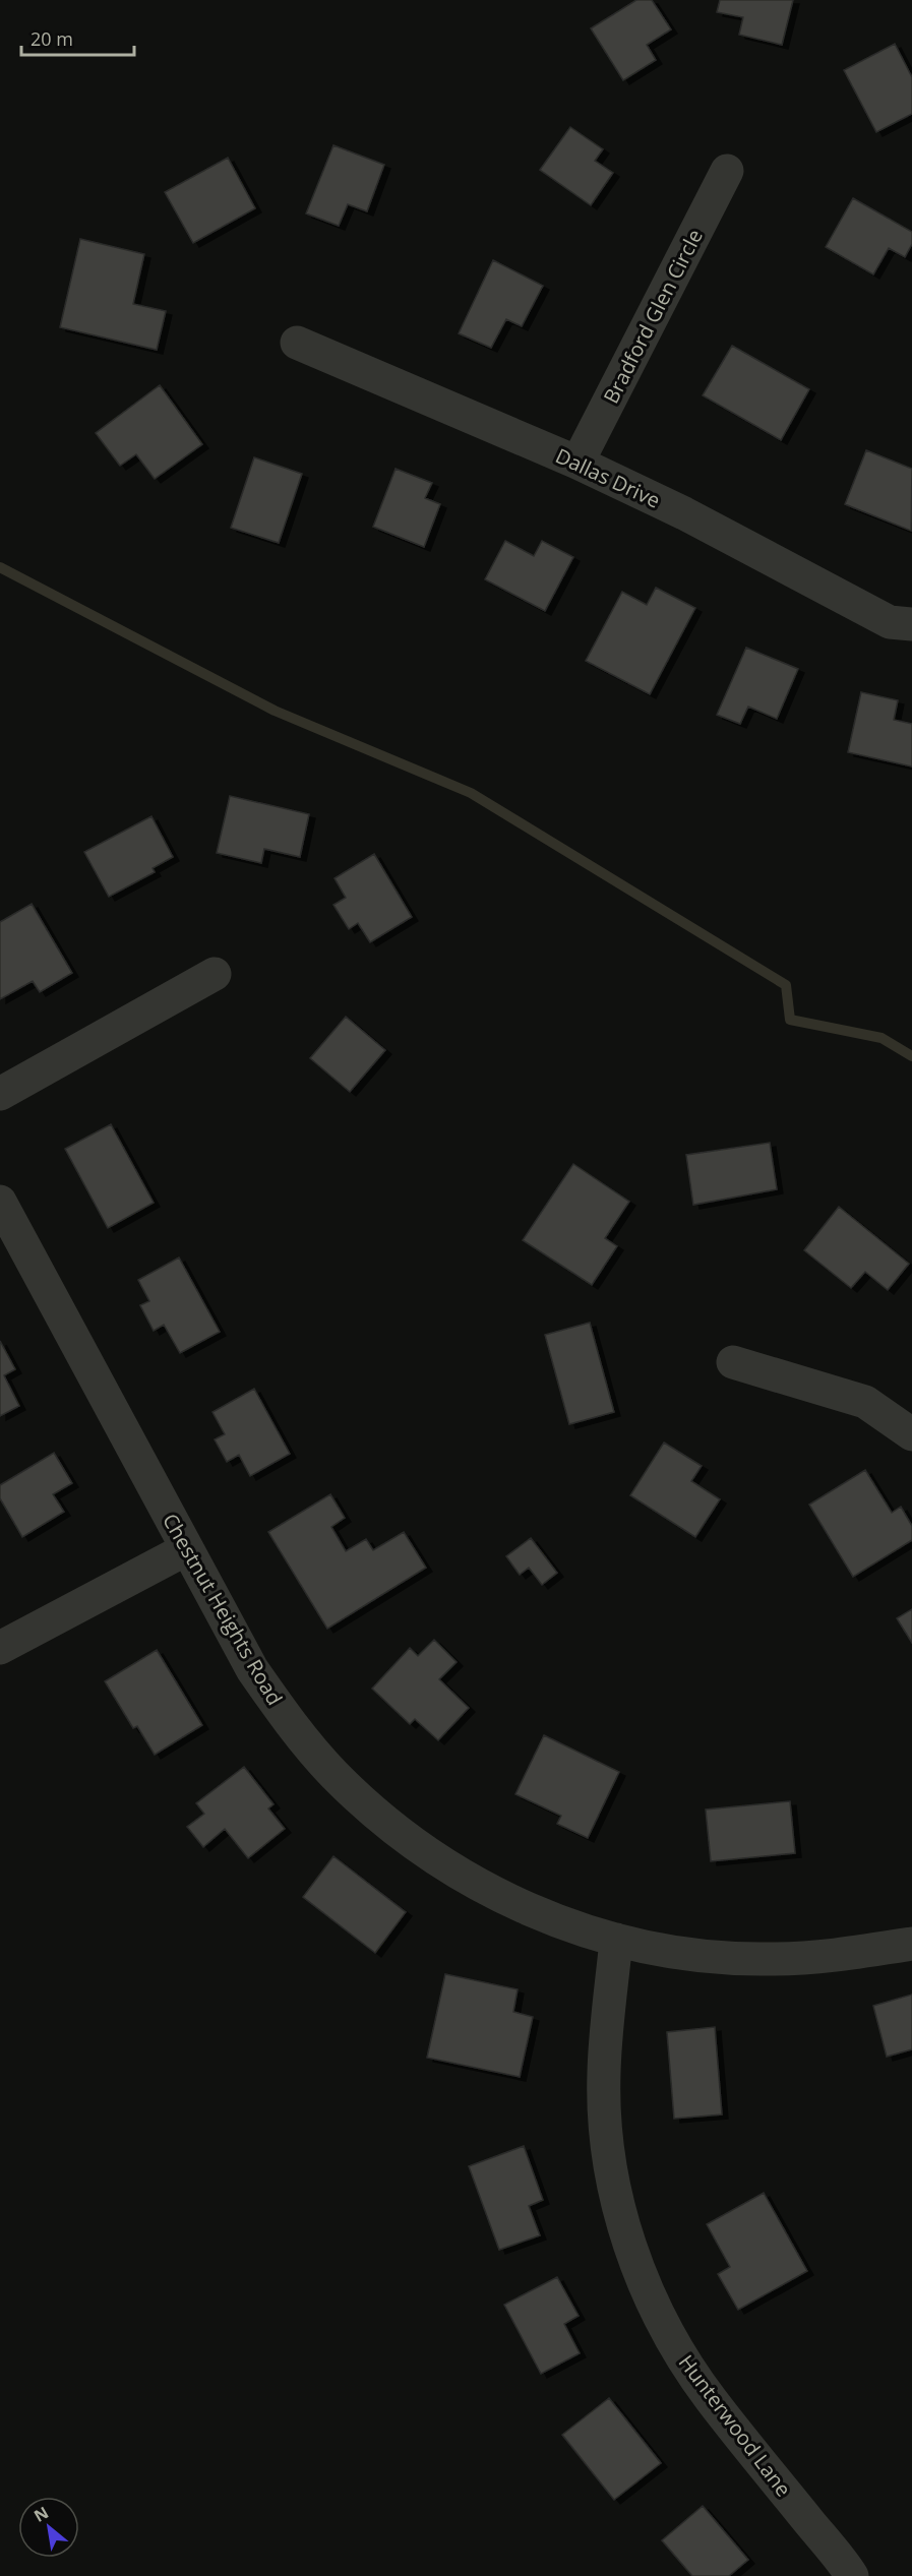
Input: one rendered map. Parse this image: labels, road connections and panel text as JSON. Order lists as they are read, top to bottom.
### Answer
{
  "streets": {
    "street": [
      "Bradford Glen Circle",
      "Dallas Drive",
      "Chestnut Heights Road",
      "Hunterwood Lane"
    ]
  },
  "crossings": [
    ["Bradford Glen Circle", "Dallas Drive"],
    ["Chestnut Heights Road", "Hunterwood Lane"]
  ],
  "scale_bar": "20 m",
  "north": "top left"
}
